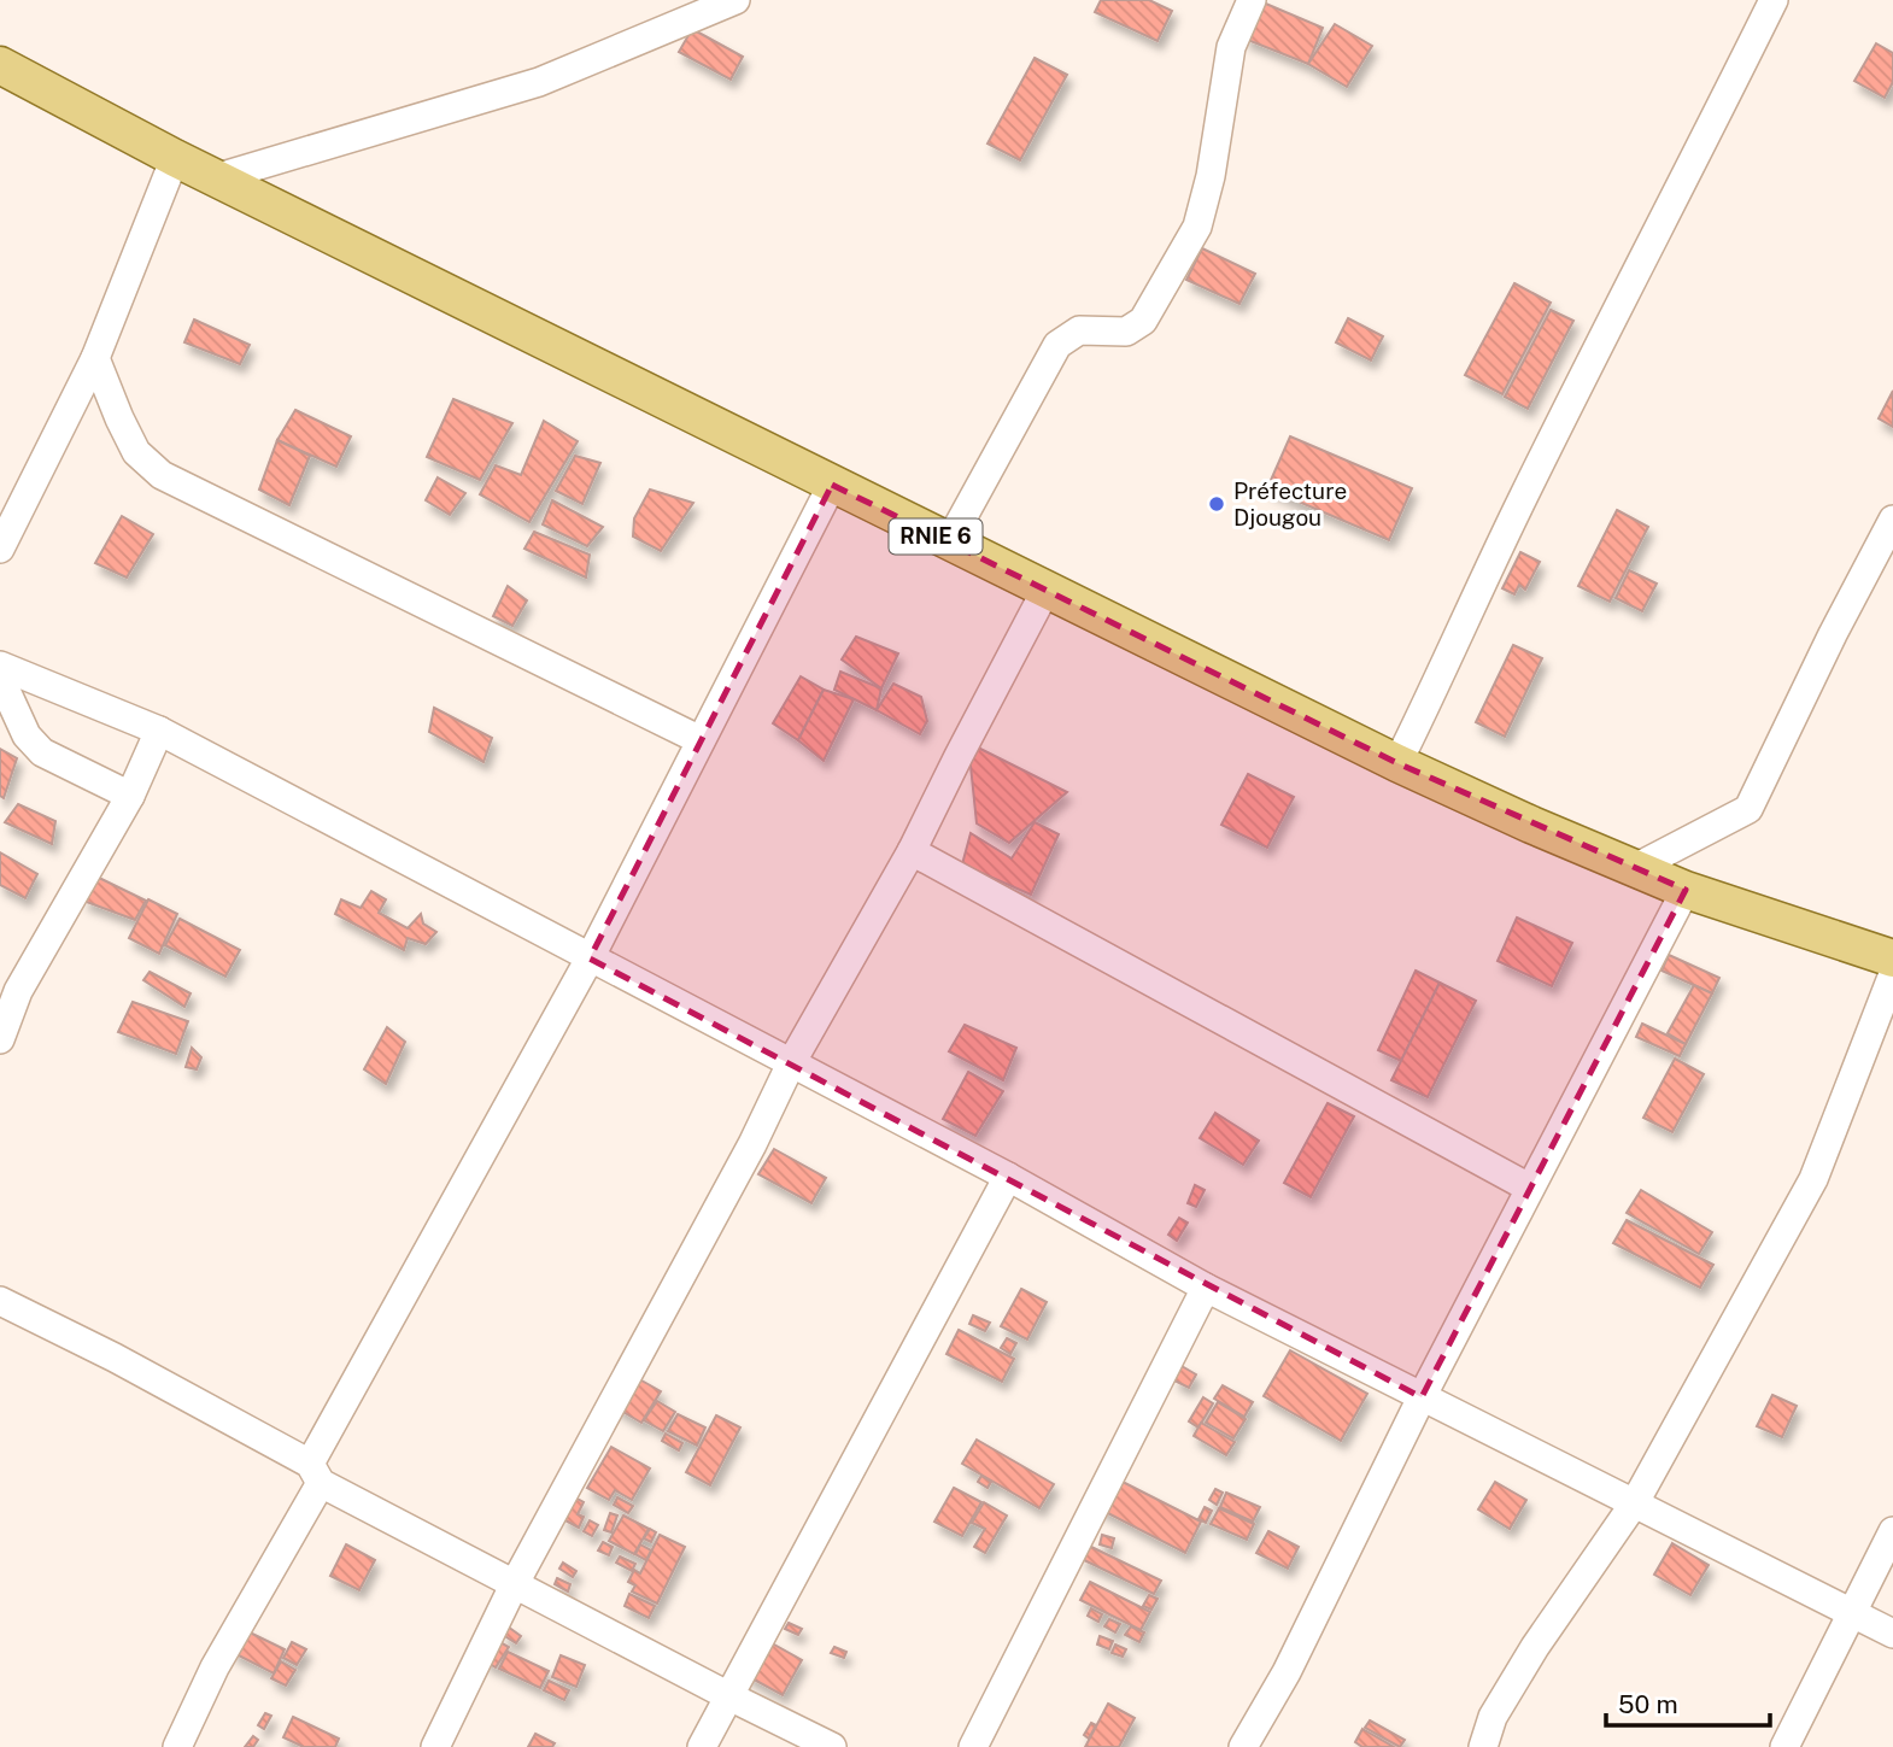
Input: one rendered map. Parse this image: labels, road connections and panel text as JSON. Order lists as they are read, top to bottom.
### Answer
{
  "streets": {
    "main road": ["RNIE 6"]
  },
  "places": ["Préfecture Djougou"],
  "scale_bar": "50 m"
}
